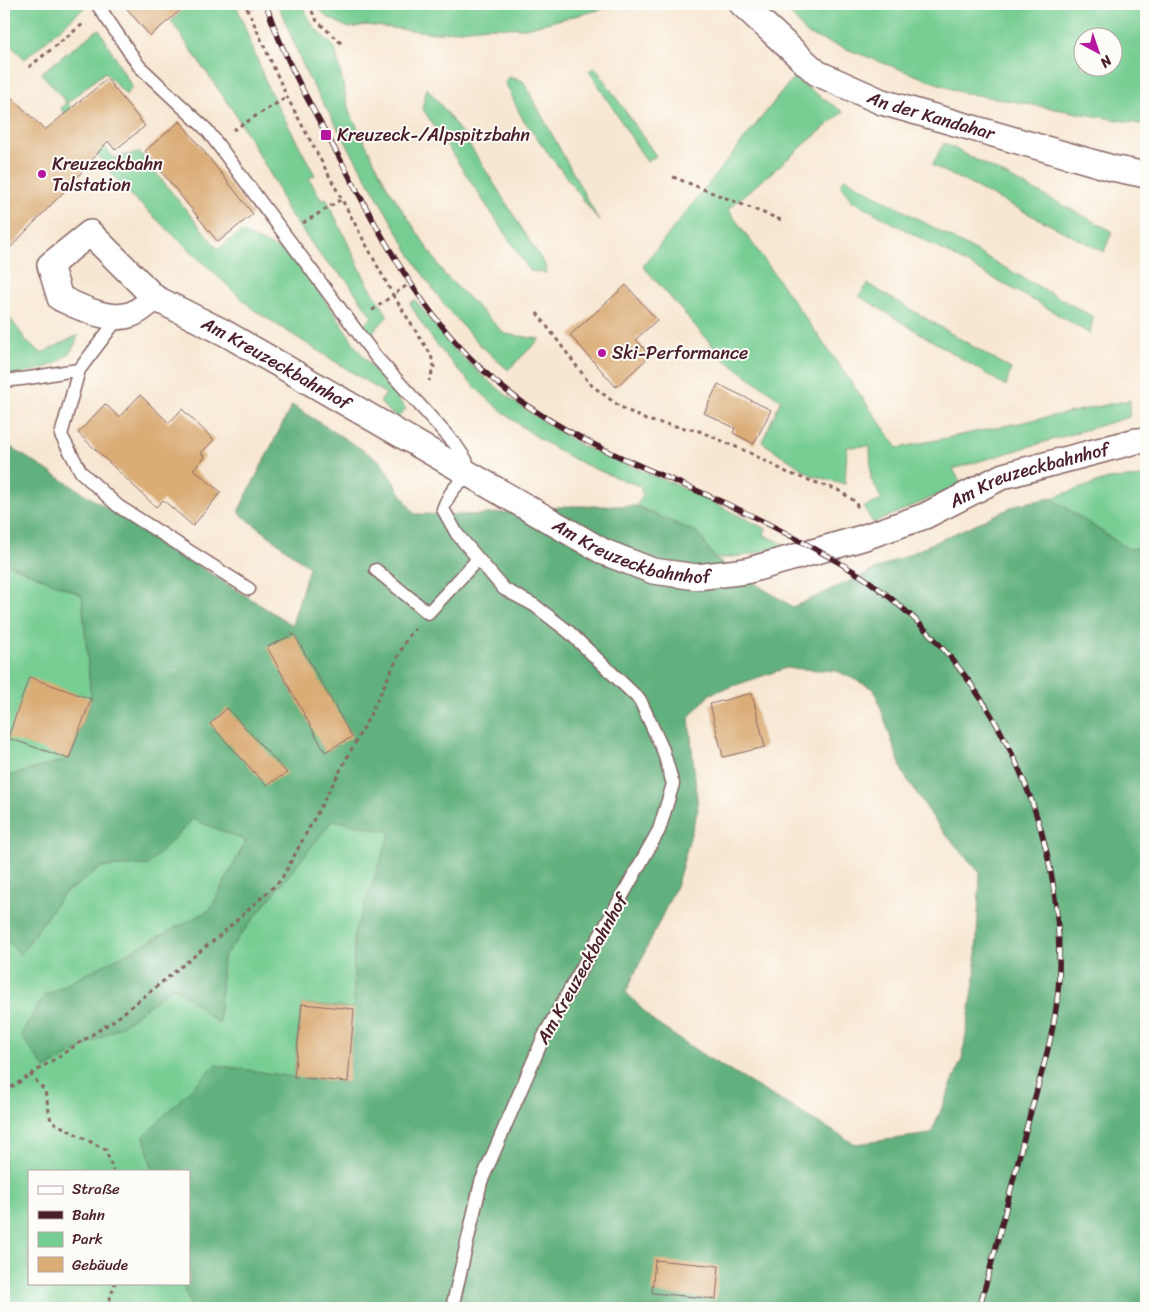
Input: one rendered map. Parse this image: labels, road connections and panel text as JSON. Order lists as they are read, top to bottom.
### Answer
{
  "streets": {
    "street": ["An der Kandahar", "Am Kreuzeckbahnhof"]
  },
  "places": {
    "transit": ["Kreuzeck-/Alpspitzbahn"],
    "other": ["Kreuzeckbahn Talstation", "Ski-Performance"]
  },
  "legend": [
    "Straße",
    "Bahn",
    "Park",
    "Gebäude"
  ],
  "north": "bottom right"
}
